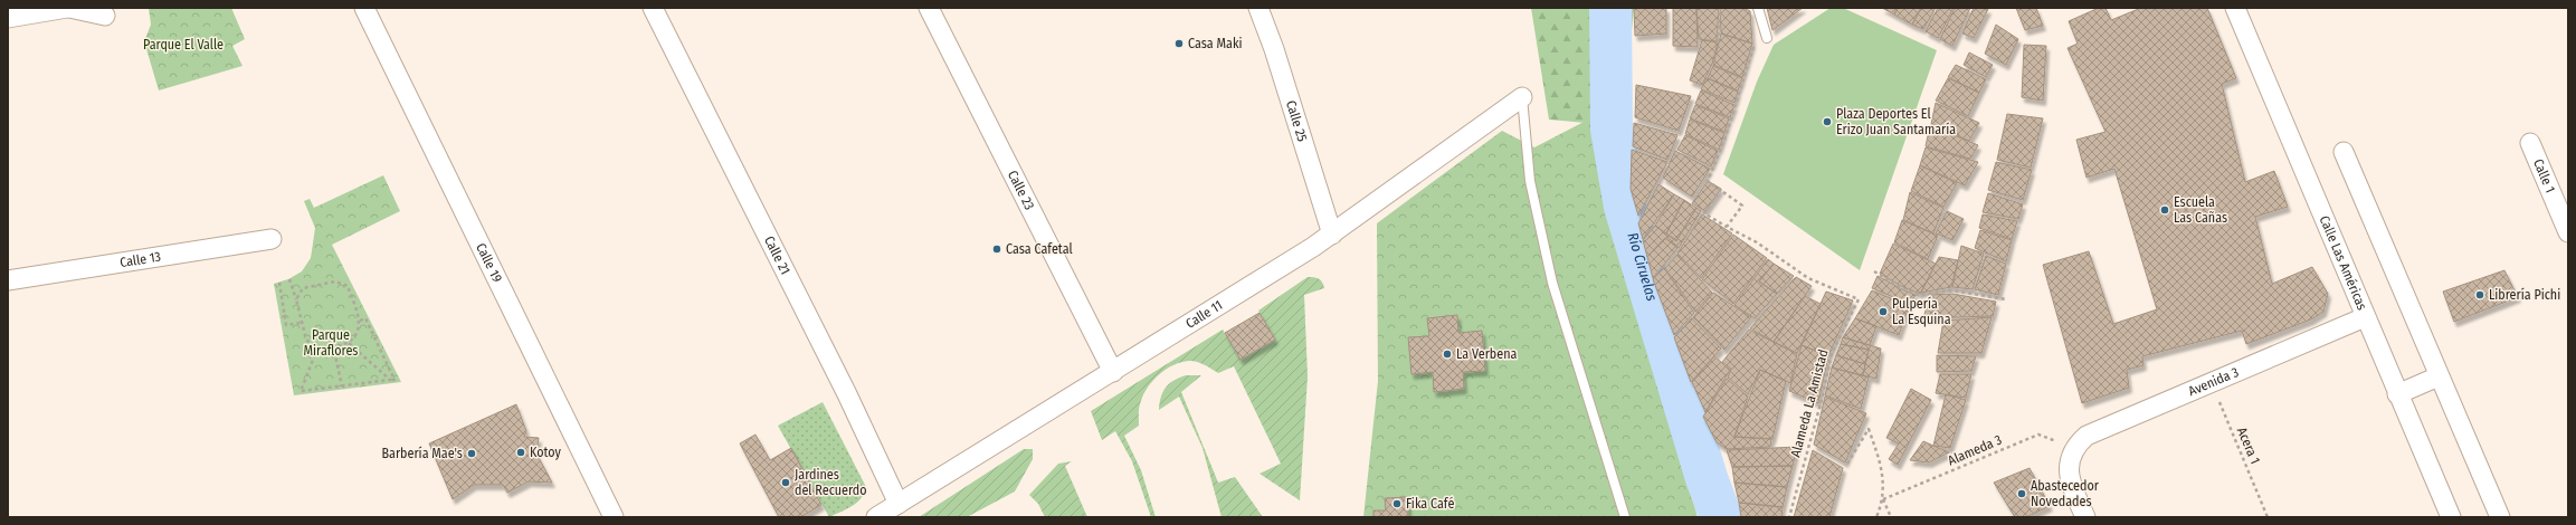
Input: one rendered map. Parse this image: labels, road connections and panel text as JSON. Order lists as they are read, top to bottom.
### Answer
{
  "streets": {
    "street": [
      "Calle 25",
      "Calle 1",
      "Calle 23",
      "Calle 21",
      "Calle 13",
      "Calle 19",
      "Calle Las Américas",
      "Calle 11",
      "Avenida 3"
    ],
    "path": ["Alameda La Amistad", "Acera 1", "Alameda 3"]
  },
  "crossings": [
    ["Calle 25", "Calle 11"],
    ["Calle 23", "Calle 11"],
    ["Calle 21", "Calle 11"],
    ["Calle Las Américas", "Avenida 3"],
    ["Avenida 3", "Acera 1"],
    ["Avenida 3", "Alameda 3"]
  ],
  "water": ["Río Ciruelas"],
  "parks": ["Parque El Valle", "Parque Miraflores"],
  "places": [
    "Casa Maki",
    "Plaza Deportes El Erizo Juan Santamaría",
    "Escuela Las Cañas",
    "Casa Cafetal",
    "Librería Pichi",
    "Pulpería La Esquina",
    "La Verbena",
    "Kotoy",
    "Barbería Mae's",
    "Jardines del Recuerdo",
    "Abastecedor Novedades",
    "Fika Café"
  ]
}
